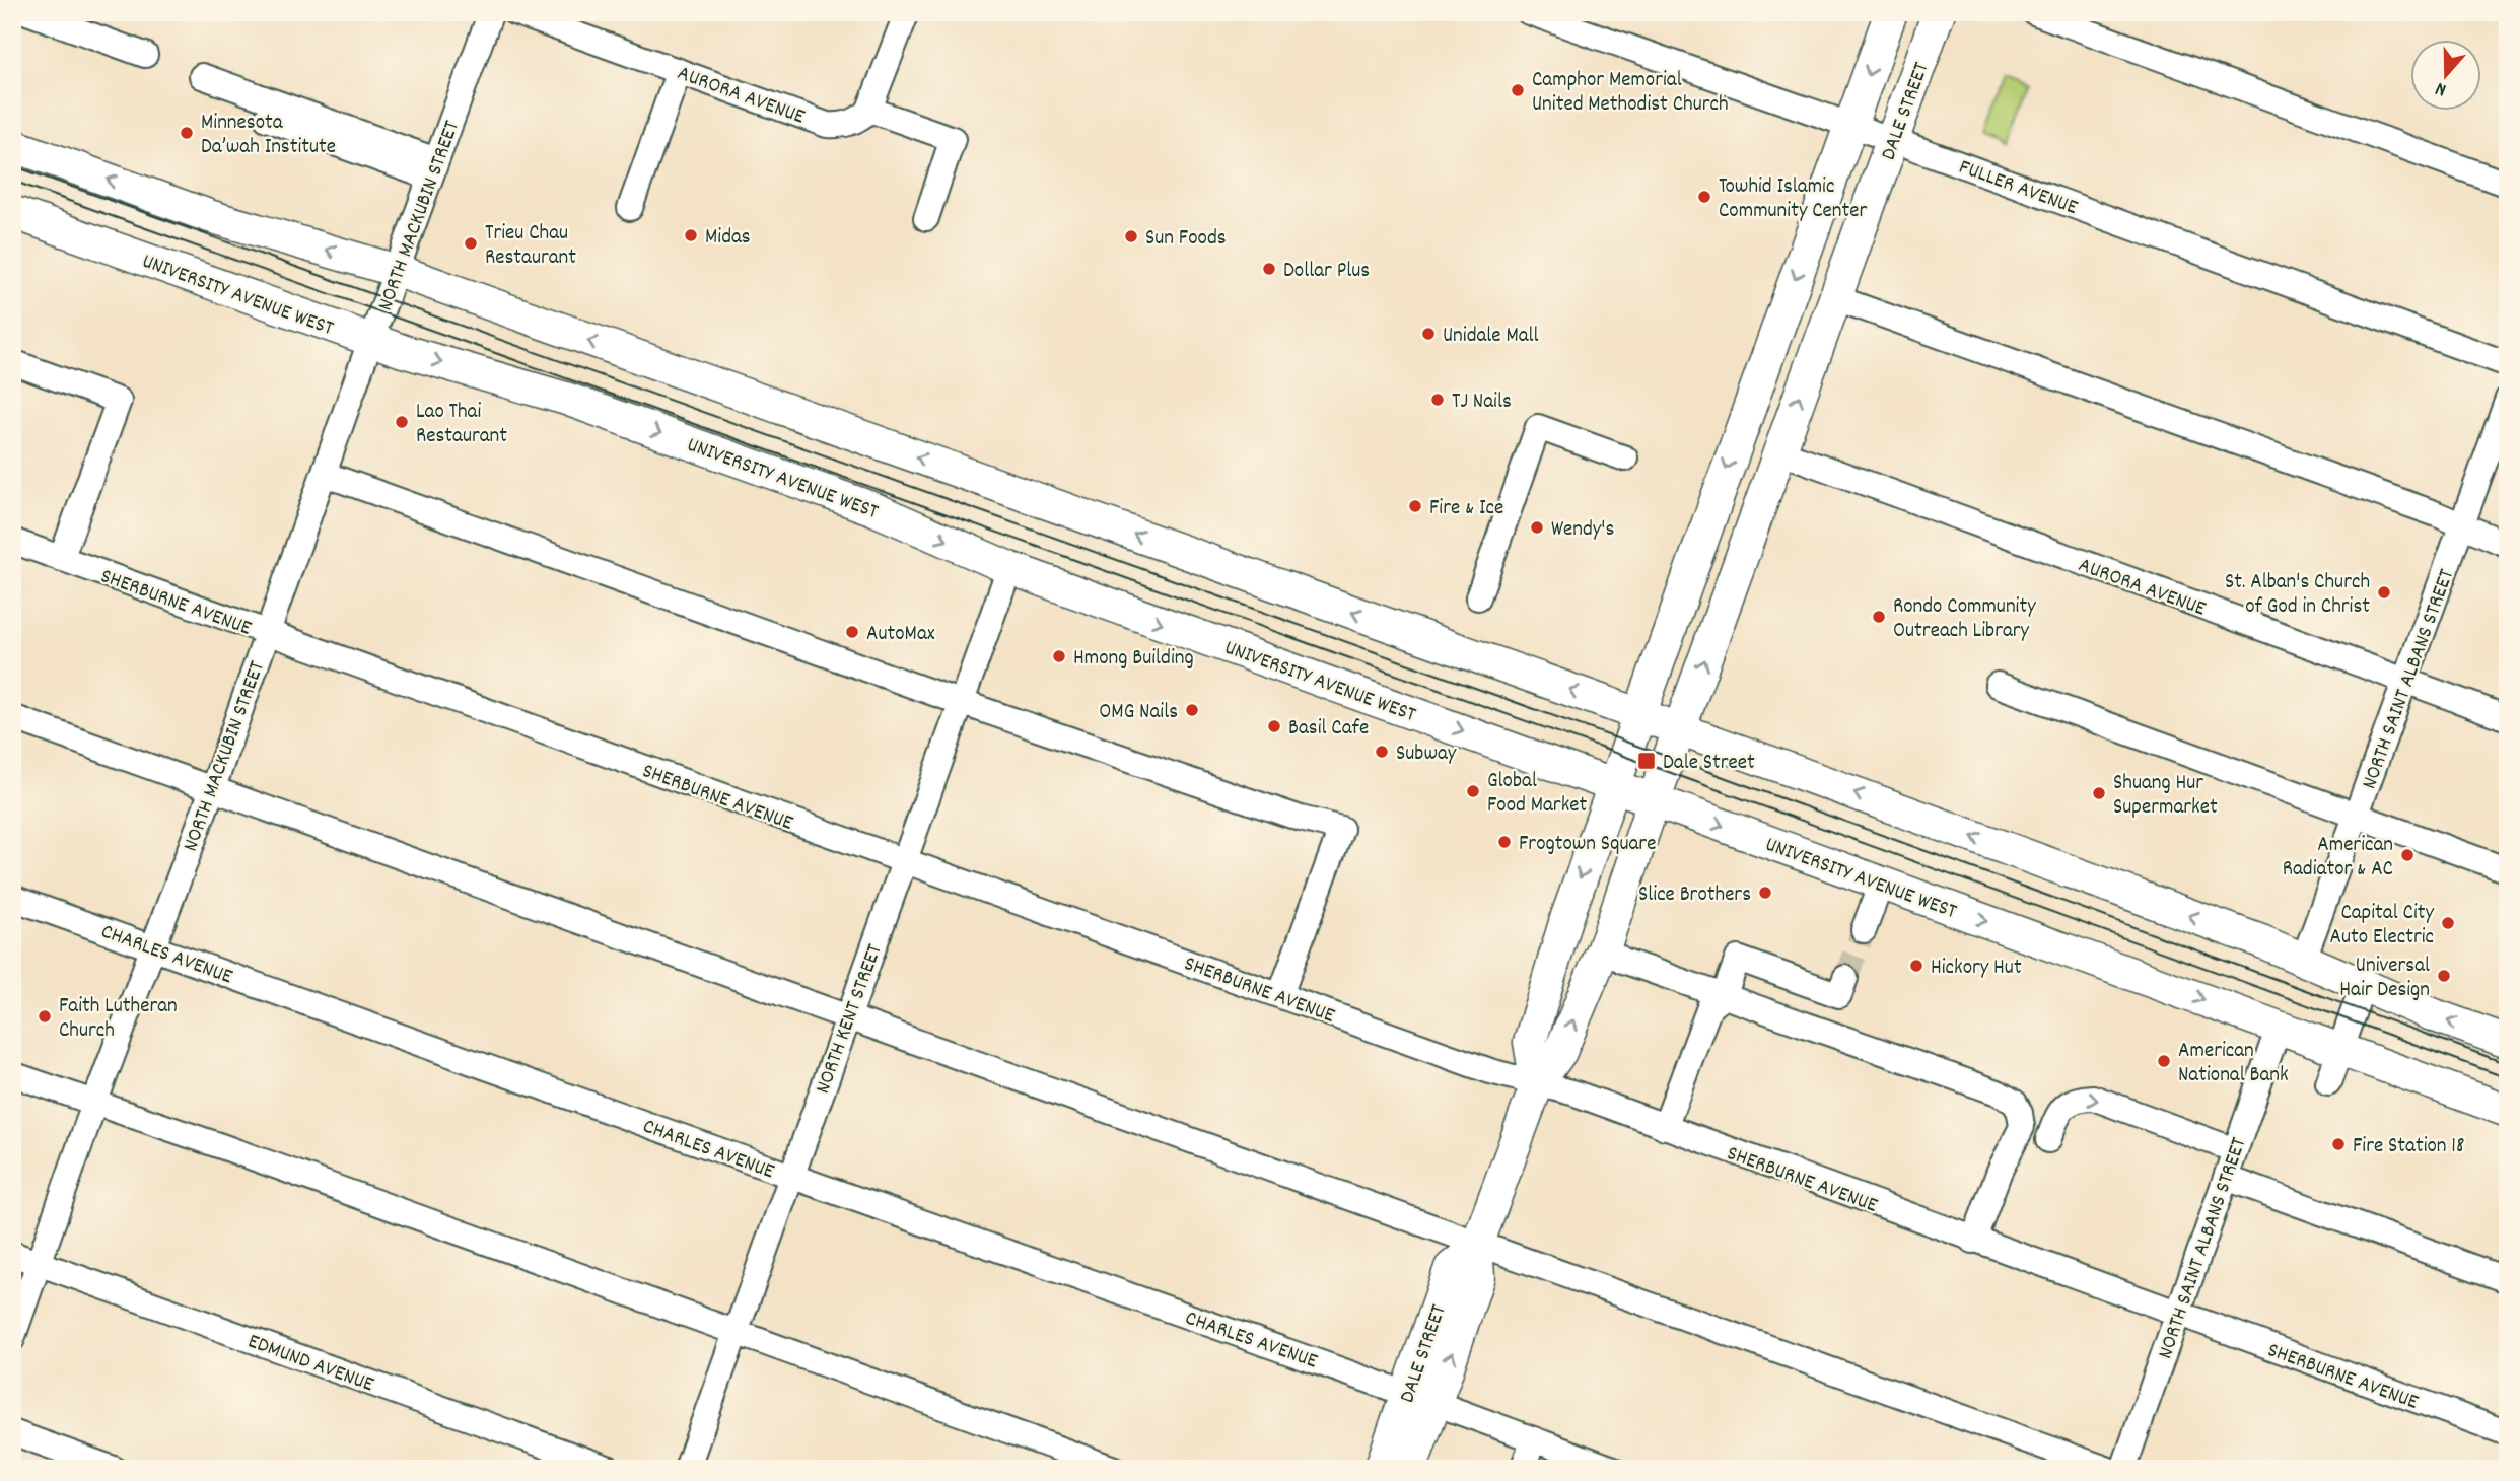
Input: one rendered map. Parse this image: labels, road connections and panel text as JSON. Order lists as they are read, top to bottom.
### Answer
{
  "streets": {
    "main road": ["DALE STREET", "UNIVERSITY AVENUE WEST"],
    "street": [
      "AURORA AVENUE",
      "FULLER AVENUE",
      "NORTH MACKUBIN STREET",
      "SHERBURNE AVENUE",
      "NORTH SAINT ALBANS STREET",
      "CHARLES AVENUE",
      "NORTH KENT STREET",
      "EDMUND AVENUE"
    ]
  },
  "crossings": [
    ["AURORA AVENUE", "DALE STREET"],
    ["AURORA AVENUE", "NORTH SAINT ALBANS STREET"],
    ["DALE STREET", "FULLER AVENUE"],
    ["DALE STREET", "UNIVERSITY AVENUE WEST"],
    ["DALE STREET", "SHERBURNE AVENUE"],
    ["DALE STREET", "CHARLES AVENUE"],
    ["NORTH MACKUBIN STREET", "UNIVERSITY AVENUE WEST"],
    ["NORTH MACKUBIN STREET", "SHERBURNE AVENUE"],
    ["NORTH MACKUBIN STREET", "CHARLES AVENUE"],
    ["NORTH MACKUBIN STREET", "EDMUND AVENUE"],
    ["UNIVERSITY AVENUE WEST", "NORTH SAINT ALBANS STREET"],
    ["UNIVERSITY AVENUE WEST", "NORTH KENT STREET"],
    ["SHERBURNE AVENUE", "NORTH SAINT ALBANS STREET"],
    ["SHERBURNE AVENUE", "NORTH KENT STREET"],
    ["CHARLES AVENUE", "NORTH KENT STREET"]
  ],
  "places": {
    "other": [
      "Camphor Memorial United Methodist Church",
      "Minnesota Da’wah Institute",
      "Towhid Islamic Community Center",
      "Midas",
      "Sun Foods",
      "Trieu Chau Restaurant",
      "Dollar Plus",
      "Unidale Mall",
      "TJ Nails",
      "Lao Thai Restaurant",
      "Fire & Ice",
      "Wendy's",
      "St. Alban's Church of God in Christ",
      "Rondo Community Outreach Library",
      "AutoMax",
      "Hmong Building",
      "OMG Nails",
      "Basil Cafe",
      "Subway",
      "Global Food Market",
      "Shuang Hur Supermarket",
      "Frogtown Square",
      "American Radiator & AC",
      "Slice Brothers",
      "Capital City Auto Electric",
      "Hickory Hut",
      "Universal Hair Design",
      "Faith Lutheran Church",
      "American National Bank",
      "Fire Station 18"
    ],
    "transit": ["Dale Street"]
  },
  "north": "bottom"
}
